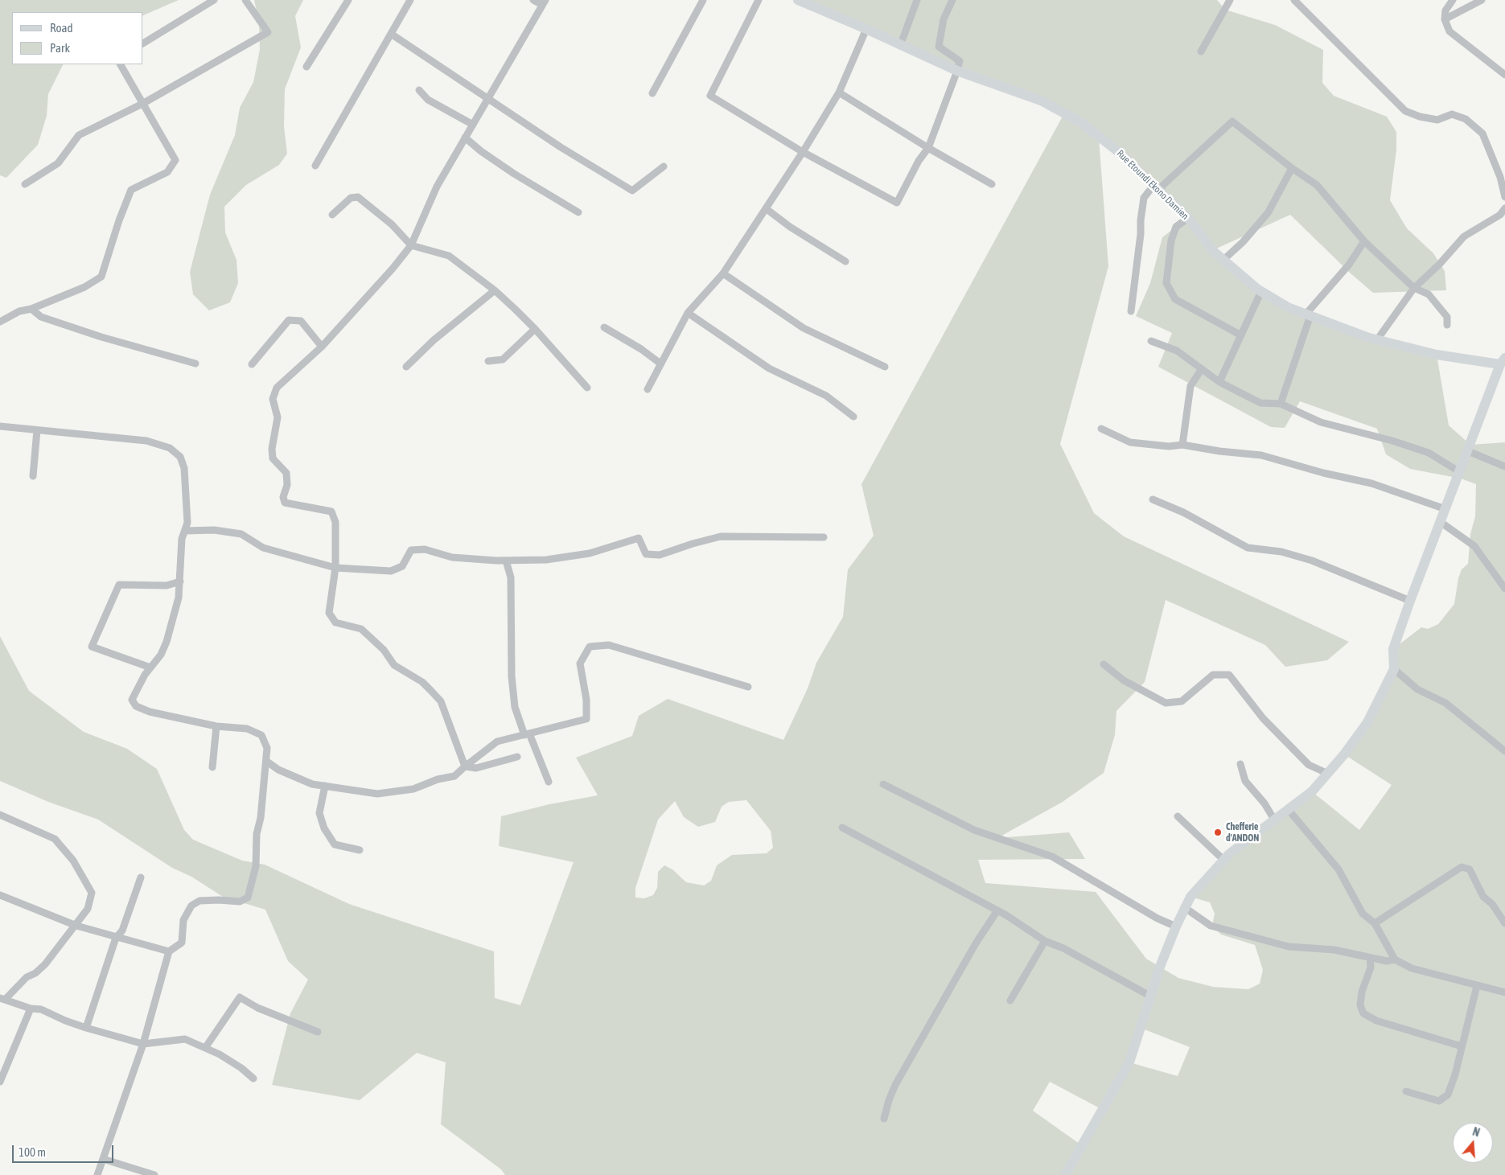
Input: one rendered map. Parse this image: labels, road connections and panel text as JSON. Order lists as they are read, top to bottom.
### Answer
{
  "streets": {
    "street": ["Rue Etoundi Ekono Damien"]
  },
  "places": ["Chefferie d'ANDON"],
  "legend": ["Road", "Park"],
  "scale_bar": "100 m",
  "north": "top"
}
